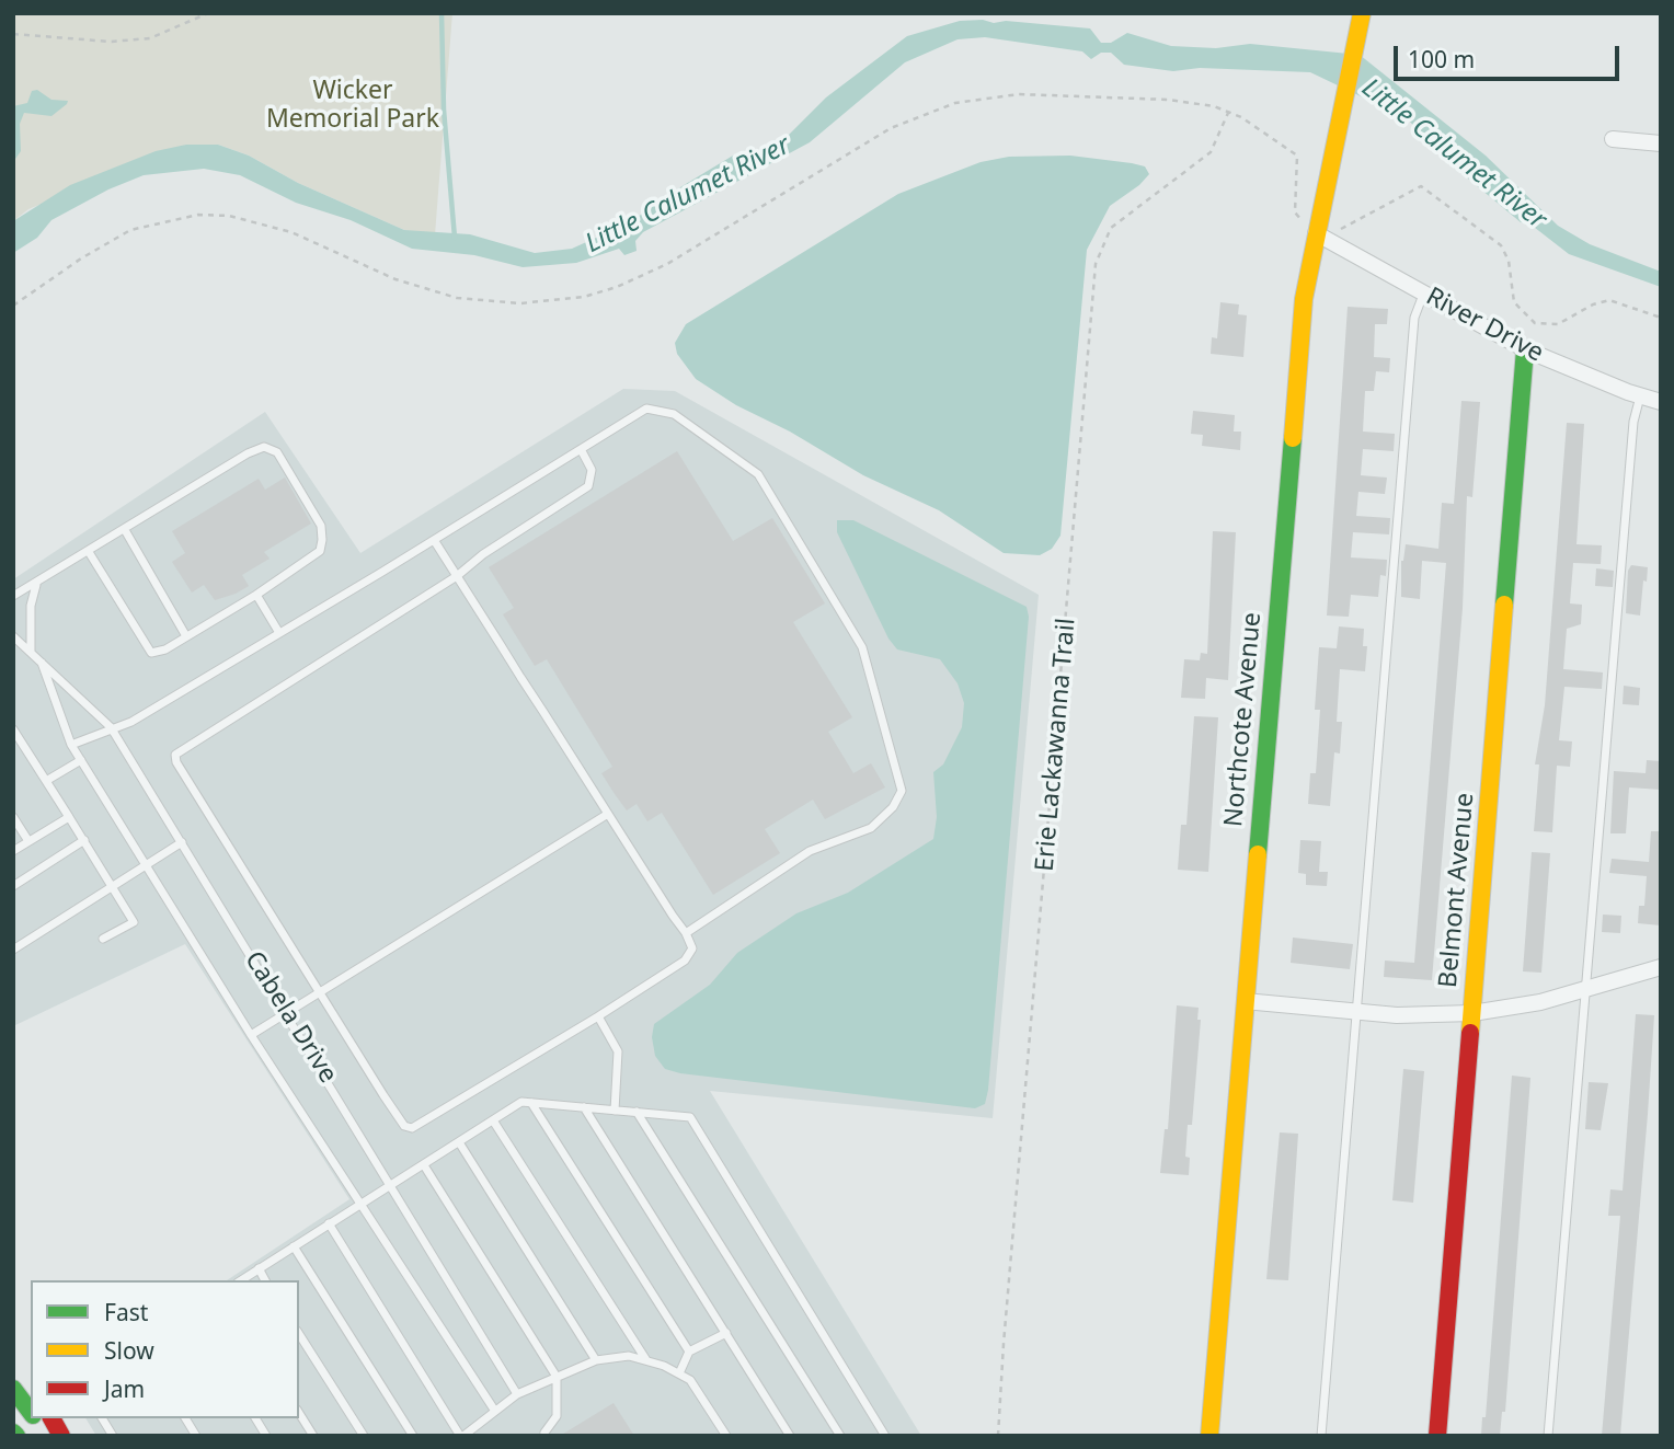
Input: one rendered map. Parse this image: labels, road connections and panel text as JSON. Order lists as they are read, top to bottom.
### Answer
{
  "streets": {
    "main road": ["Northcote Avenue", "Belmont Avenue"],
    "street": ["River Drive"],
    "lane": ["Cabela Drive"],
    "path": ["Erie Lackawanna Trail"]
  },
  "crossings": [
    ["River Drive", "Northcote Avenue"],
    ["River Drive", "Belmont Avenue"]
  ],
  "water": ["Little Calumet River"],
  "parks": ["Wicker Memorial Park"],
  "legend": ["Fast", "Slow", "Jam"],
  "scale_bar": "100 m"
}
